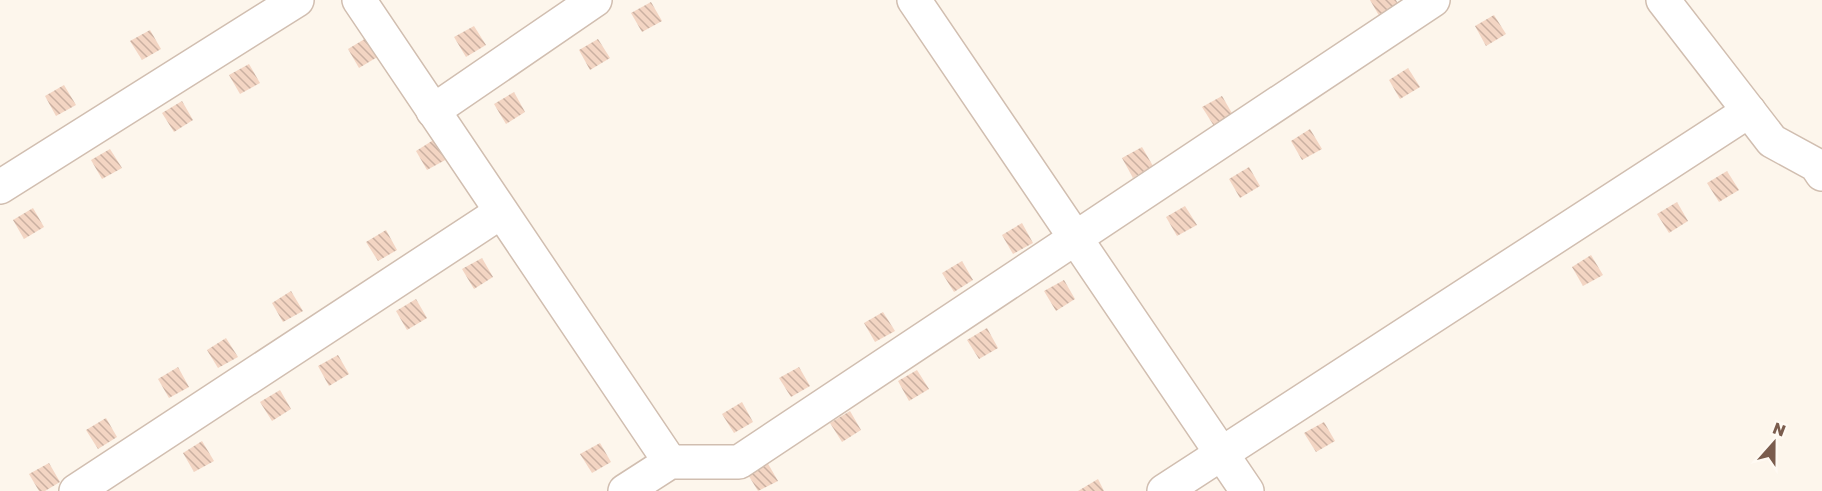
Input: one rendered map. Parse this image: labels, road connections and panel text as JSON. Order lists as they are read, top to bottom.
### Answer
{
  "north": "top"
}
